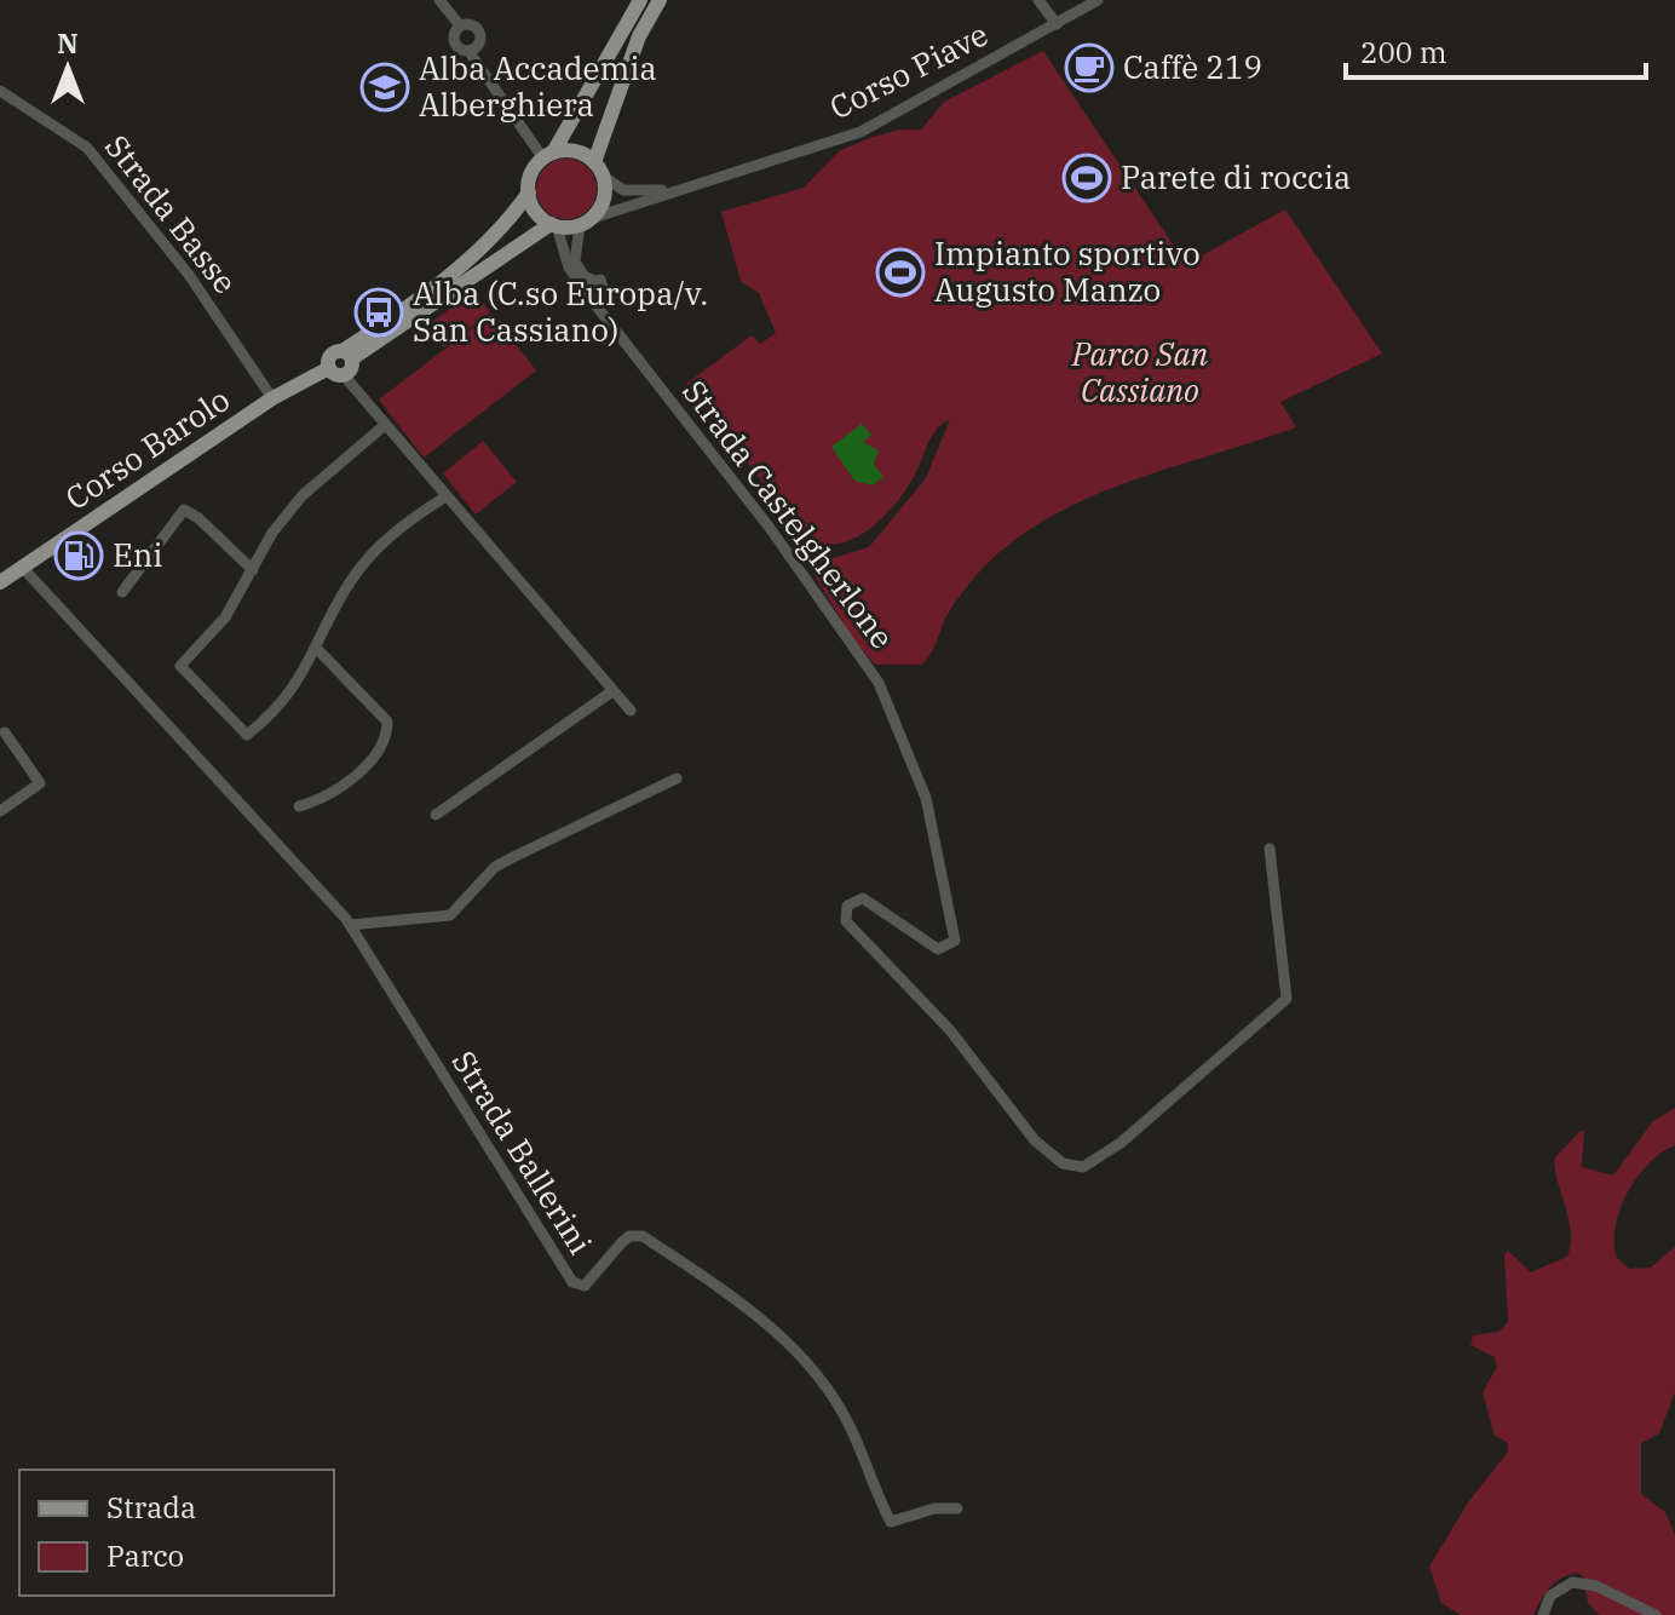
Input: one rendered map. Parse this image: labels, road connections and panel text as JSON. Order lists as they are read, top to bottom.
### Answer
{
  "streets": {
    "main road": ["Corso Barolo"],
    "street": [
      "Corso Piave",
      "Strada Basse",
      "Strada Castelgherlone",
      "Strada Ballerini"
    ]
  },
  "crossings": [
    ["Strada Basse", "Corso Barolo"],
    ["Corso Barolo", "Strada Ballerini"]
  ],
  "parks": ["Parco San Cassiano"],
  "places": {
    "cafe": ["Caffè 219"],
    "school or university": ["Alba Accademia Alberghiera"],
    "sports": ["Parete di roccia", "Impianto sportivo Augusto Manzo"],
    "bus stop": ["Alba (C.so Europa/v. San Cassiano)"],
    "fuel station": ["Eni"]
  },
  "legend": ["Strada", "Parco"],
  "scale_bar": "200 m",
  "north": "top"
}
